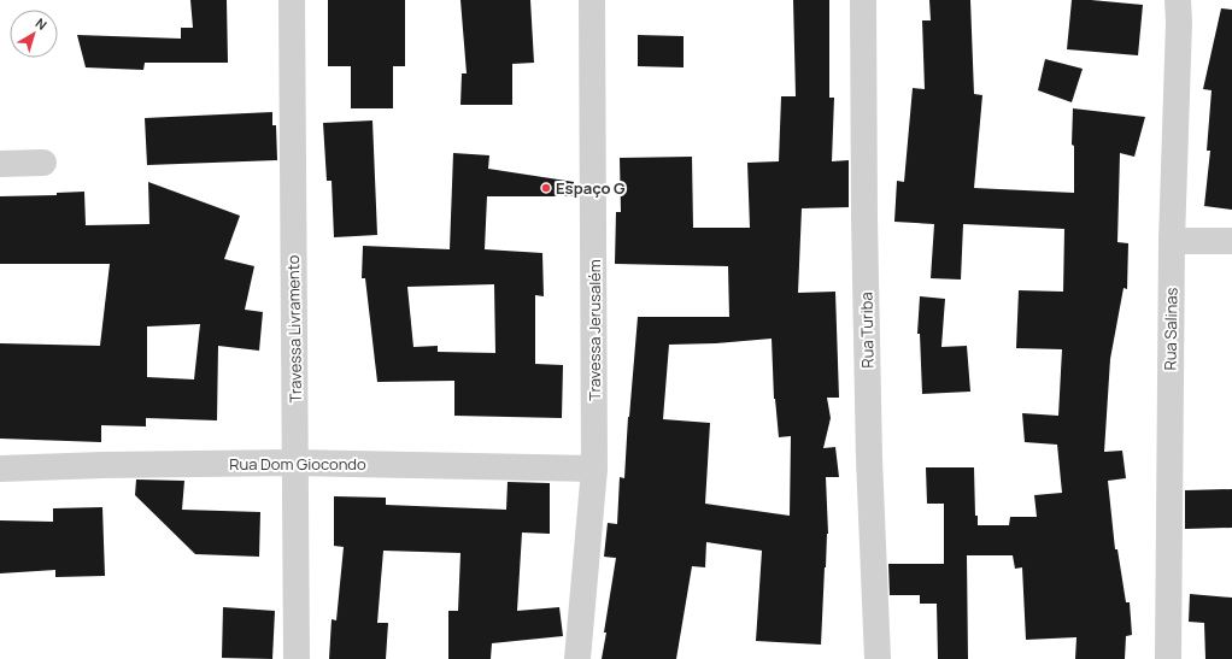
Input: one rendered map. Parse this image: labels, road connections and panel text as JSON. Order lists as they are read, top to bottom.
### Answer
{
  "streets": {
    "street": [
      "Travessa Livramento",
      "Rua Salinas",
      "Travessa Jerusalém",
      "Rua Turiba",
      "Rua Dom Giocondo"
    ]
  },
  "crossings": [
    ["Travessa Livramento", "Rua Dom Giocondo"],
    ["Travessa Jerusalém", "Rua Dom Giocondo"]
  ],
  "places": ["Espaço G"],
  "north": "top right"
}
